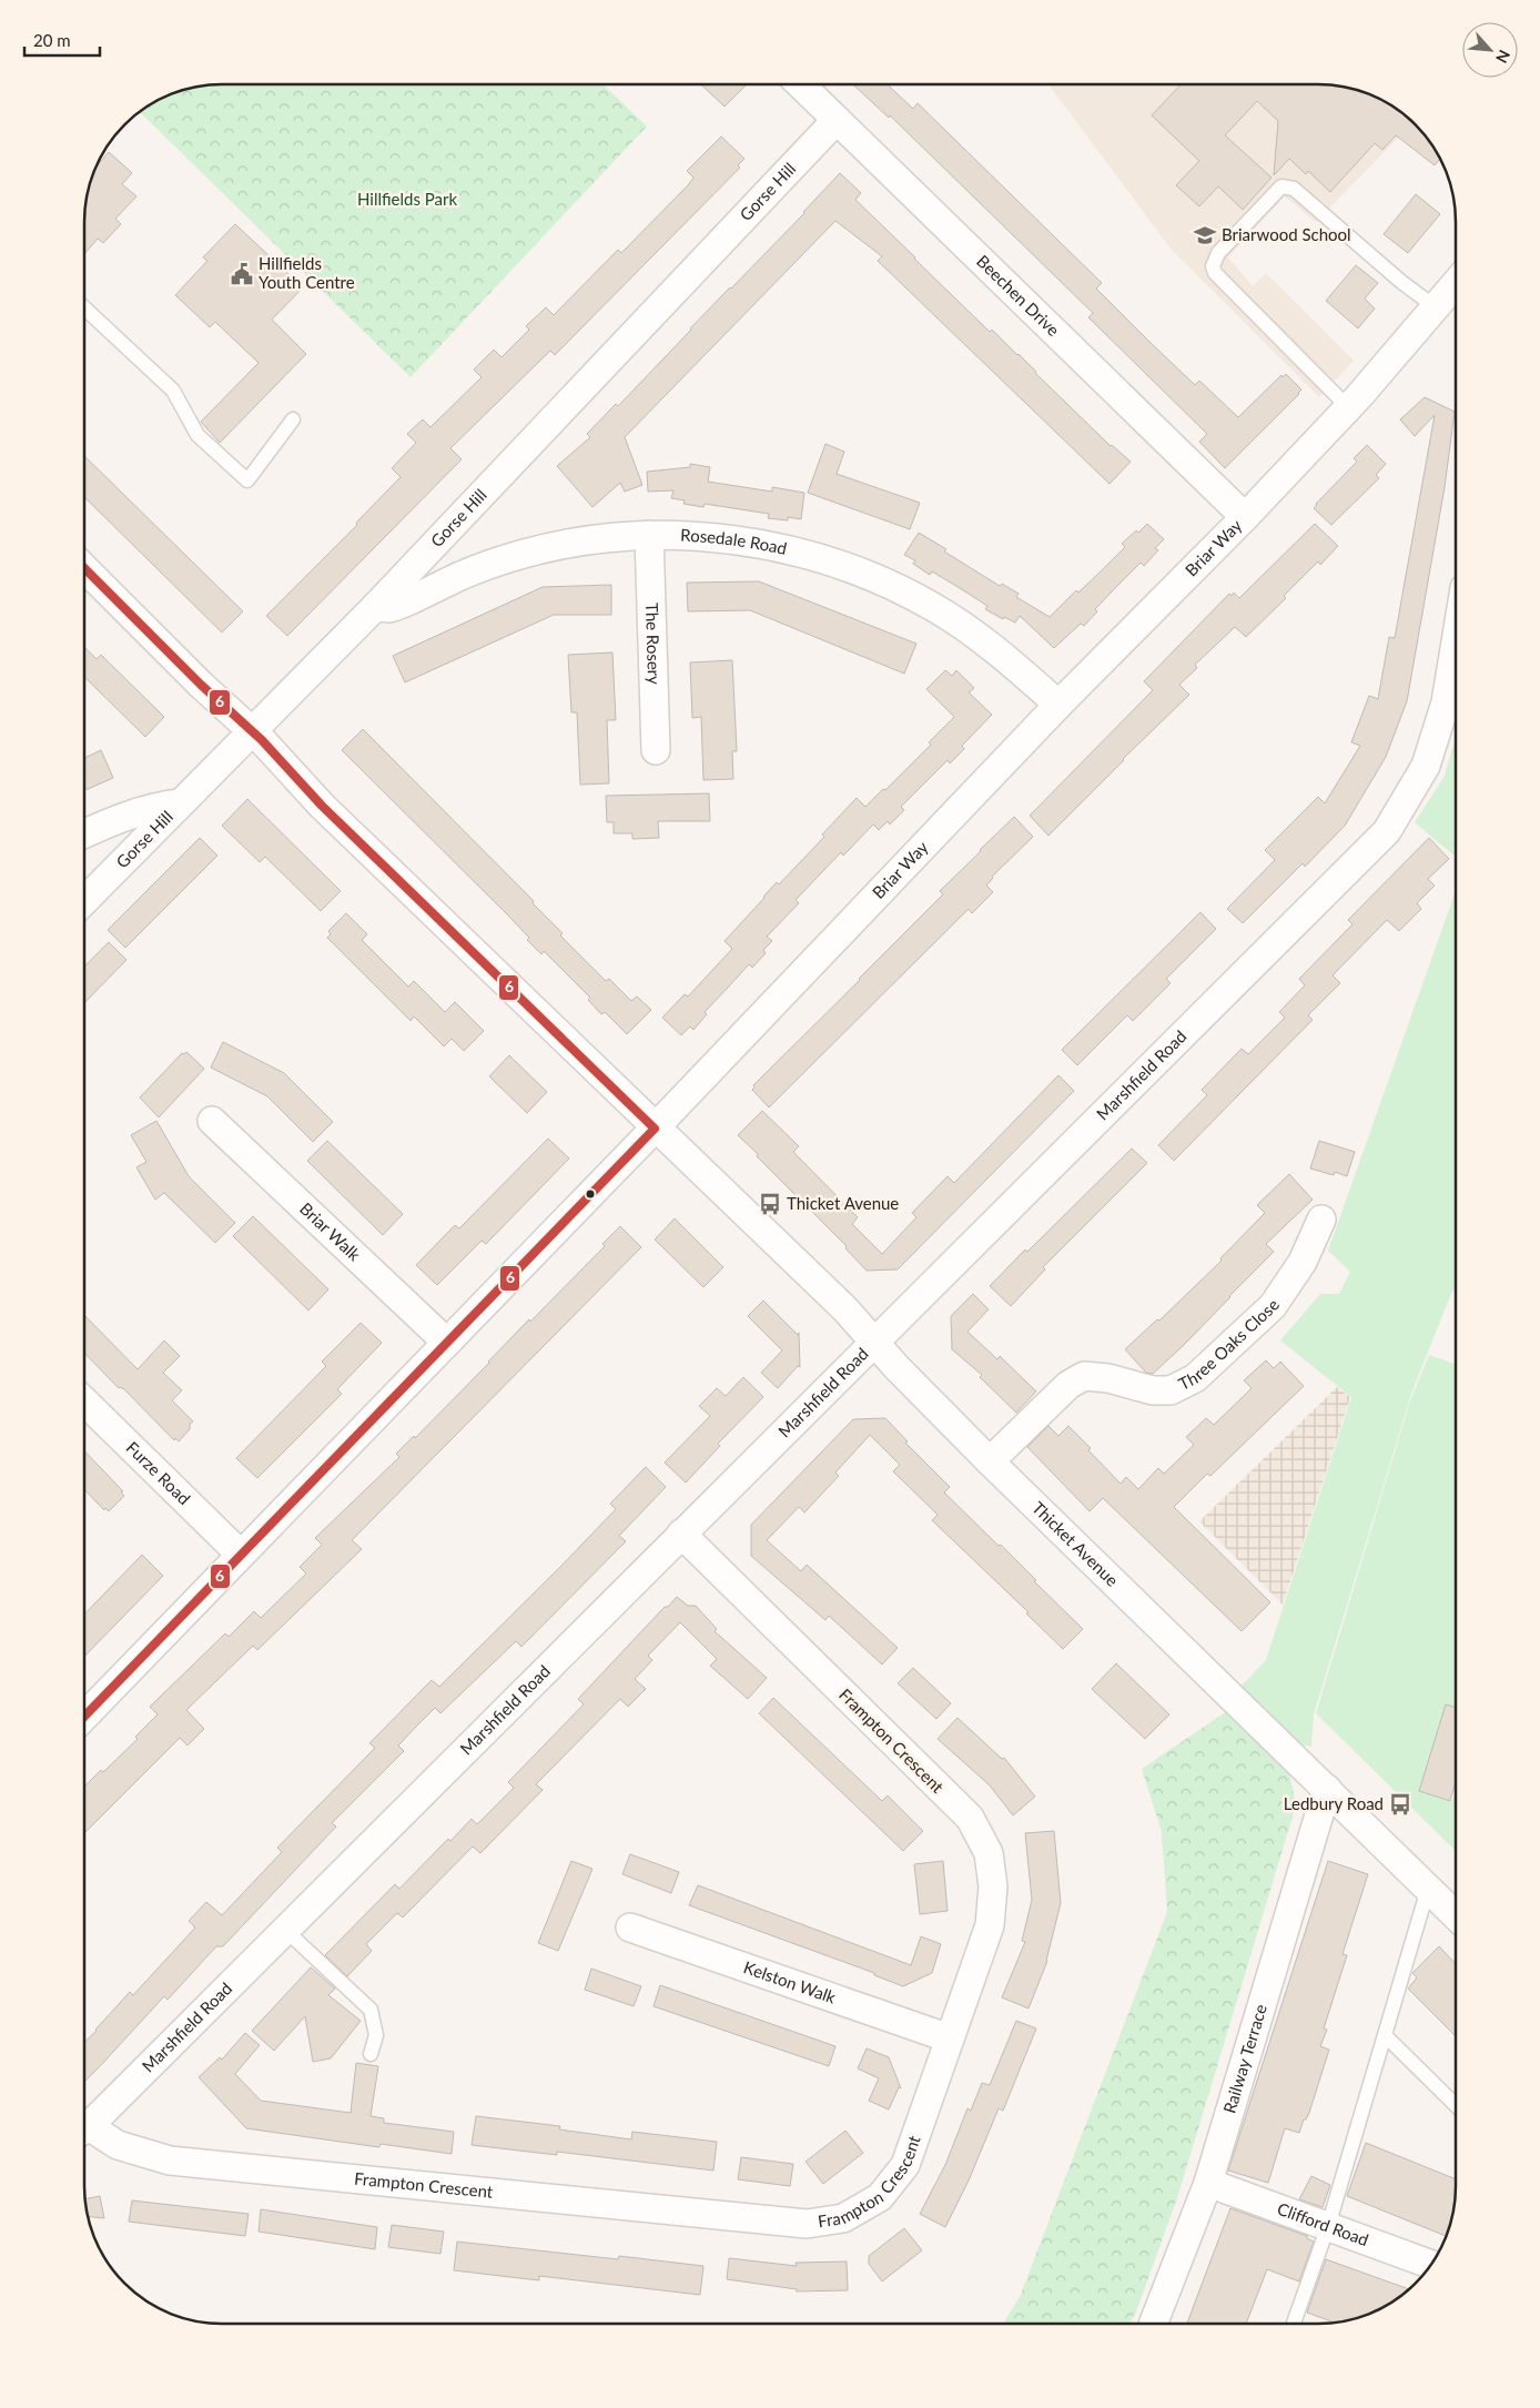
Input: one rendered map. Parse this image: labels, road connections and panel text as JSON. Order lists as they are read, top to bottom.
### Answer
{
  "streets": {
    "street": [
      "Gorse Hill",
      "Beechen Drive",
      "Rosedale Road",
      "Briar Way",
      "The Rosery",
      "Marshfield Road",
      "Briar Walk",
      "Three Oaks Close",
      "Furze Road",
      "Thicket Avenue",
      "Frampton Crescent",
      "Kelston Walk",
      "Railway Terrace",
      "Clifford Road"
    ]
  },
  "crossings": [
    ["Gorse Hill", "Beechen Drive"],
    ["Gorse Hill", "Rosedale Road"],
    ["Gorse Hill", "Thicket Avenue"],
    ["Beechen Drive", "Briar Way"],
    ["Rosedale Road", "Briar Way"],
    ["Rosedale Road", "The Rosery"],
    ["Briar Way", "Briar Walk"],
    ["Briar Way", "Furze Road"],
    ["Briar Way", "Thicket Avenue"],
    ["Marshfield Road", "Thicket Avenue"],
    ["Marshfield Road", "Frampton Crescent"],
    ["Three Oaks Close", "Thicket Avenue"],
    ["Thicket Avenue", "Railway Terrace"],
    ["Frampton Crescent", "Kelston Walk"],
    ["Railway Terrace", "Clifford Road"]
  ],
  "parks": ["Hillfields Park"],
  "places": {
    "school or university": ["Briarwood School"],
    "public building": ["Hillfields Youth Centre"],
    "bus stop": ["Thicket Avenue", "Ledbury Road"]
  },
  "lines": ["transit line 6"],
  "scale_bar": "20 m",
  "north": "bottom right"
}
